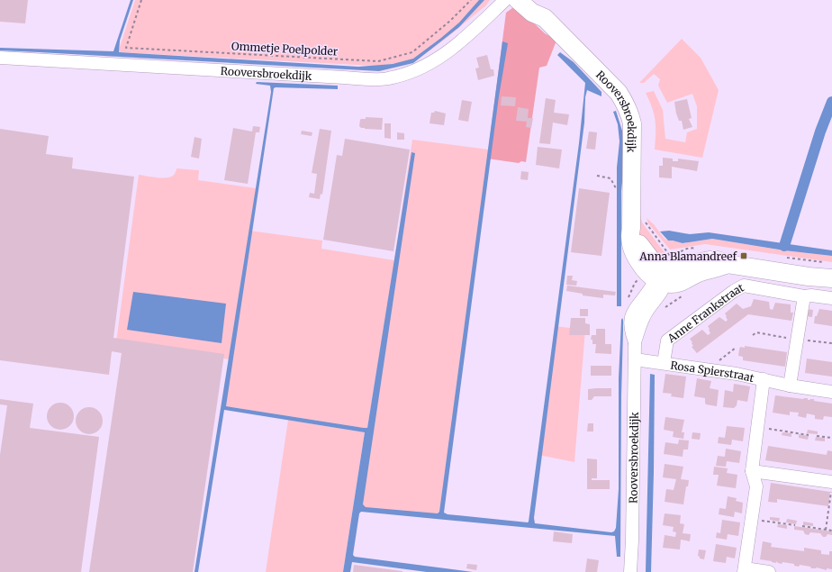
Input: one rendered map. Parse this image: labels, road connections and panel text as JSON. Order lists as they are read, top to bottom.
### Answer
{
  "streets": {
    "main road": ["Rooversbroekdijk"],
    "street": ["Anne Frankstraat", "Rosa Spierstraat"],
    "path": ["Ommetje Poelpolder"]
  },
  "crossings": [
    ["Rooversbroekdijk", "Rosa Spierstraat"],
    ["Anne Frankstraat", "Rosa Spierstraat"]
  ],
  "places": {
    "transit": ["Anna Blamandreef"]
  }
}
